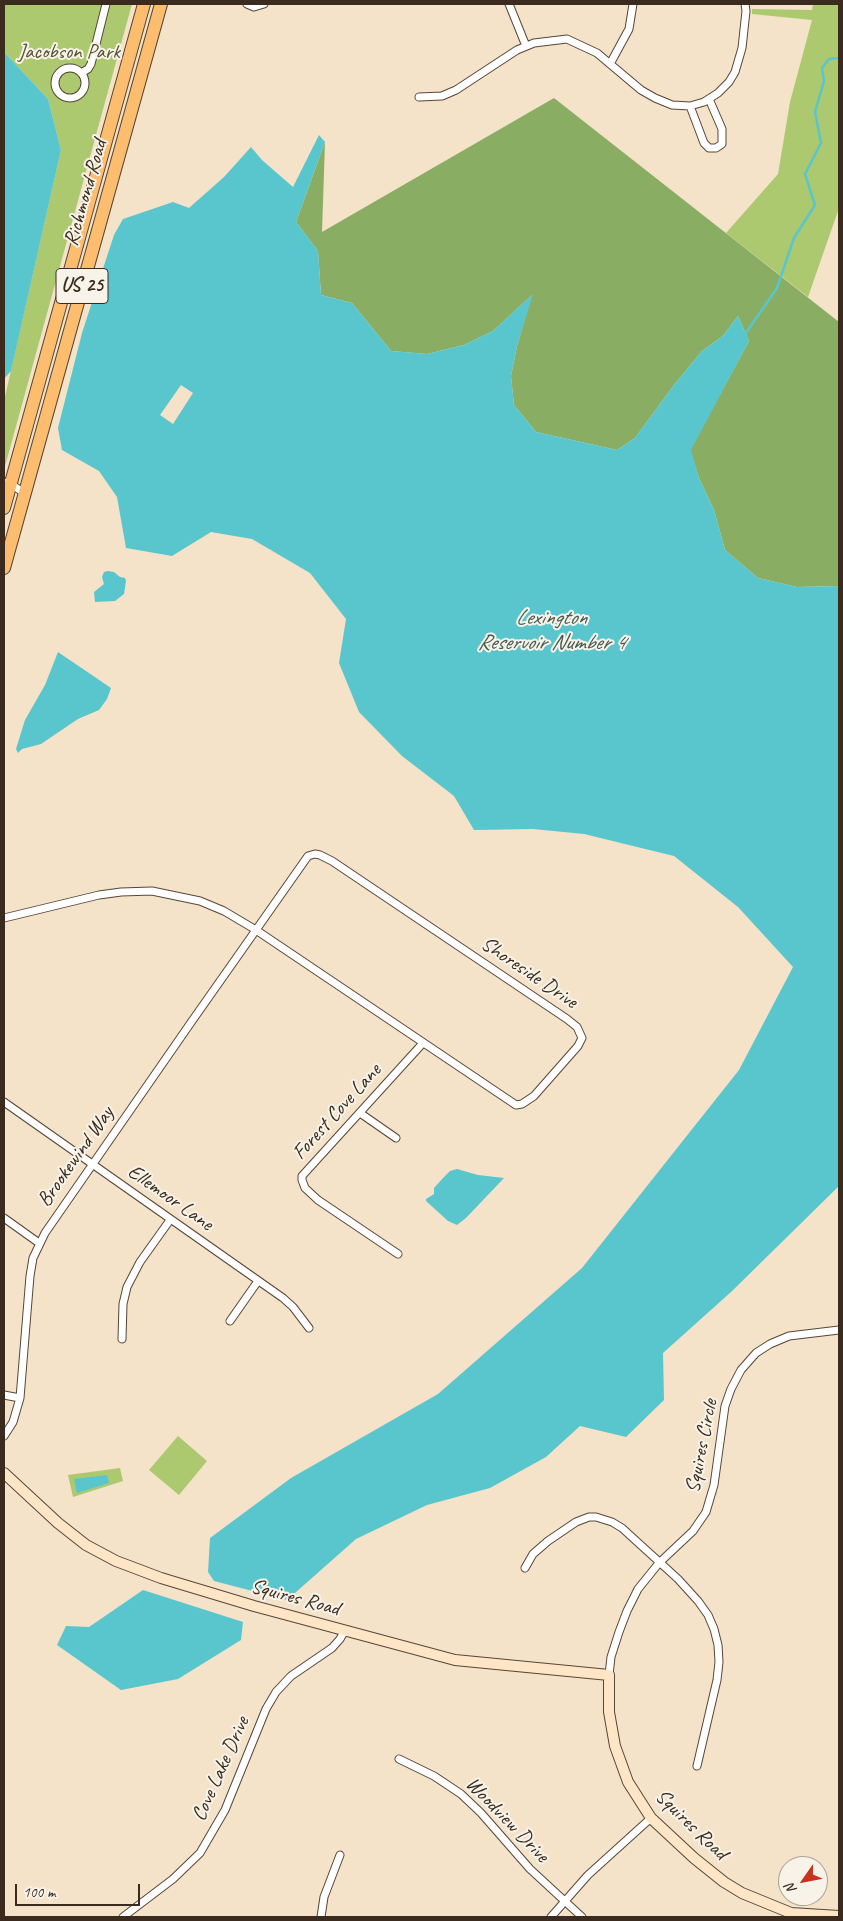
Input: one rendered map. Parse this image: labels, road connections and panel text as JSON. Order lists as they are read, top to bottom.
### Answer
{
  "streets": {
    "highway": ["Richmond Road", "US 25"],
    "street": [
      "Shoreside Drive",
      "Forest Cove Lane",
      "Brookewind Way",
      "Ellemoor Lane",
      "Squires Circle",
      "Squires Road",
      "Cove Lake Drive",
      "Woodview Drive"
    ]
  },
  "crossings": [
    ["Shoreside Drive", "Forest Cove Lane"],
    ["Shoreside Drive", "Brookewind Way"],
    ["Brookewind Way", "Ellemoor Lane"],
    ["Squires Circle", "Squires Road"],
    ["Squires Road", "Cove Lake Drive"]
  ],
  "water": ["Lexington Reservoir Number 4"],
  "parks": ["Jacobson Park"],
  "scale_bar": "100 m",
  "north": "bottom left"
}
